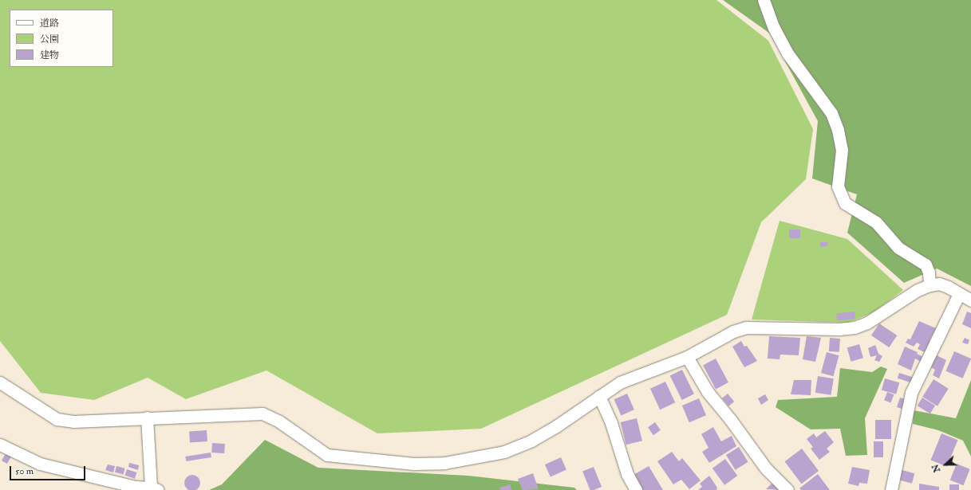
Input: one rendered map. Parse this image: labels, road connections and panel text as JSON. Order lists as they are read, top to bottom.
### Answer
{
  "legend": ["道路", "公園", "建物"],
  "scale_bar": "50 m",
  "north": "left"
}
